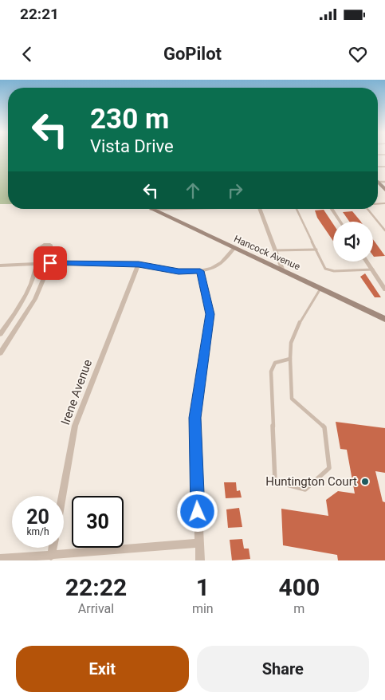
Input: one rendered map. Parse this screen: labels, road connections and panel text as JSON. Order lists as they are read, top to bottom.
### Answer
{
  "streets": {
    "street": ["Hancock Avenue", "Irene Avenue"]
  },
  "places": ["Huntington Court"],
  "page": {
    "status": "22:21",
    "header": "GoPilot",
    "turn": ["230 m", "Vista Drive"],
    "speed": "20 km/h",
    "limit": "30",
    "eta": [
      "22:22",
      "Arrival",
      "1",
      "min",
      "400",
      "m"
    ],
    "buttons": ["Exit", "Share"]
  }
}
